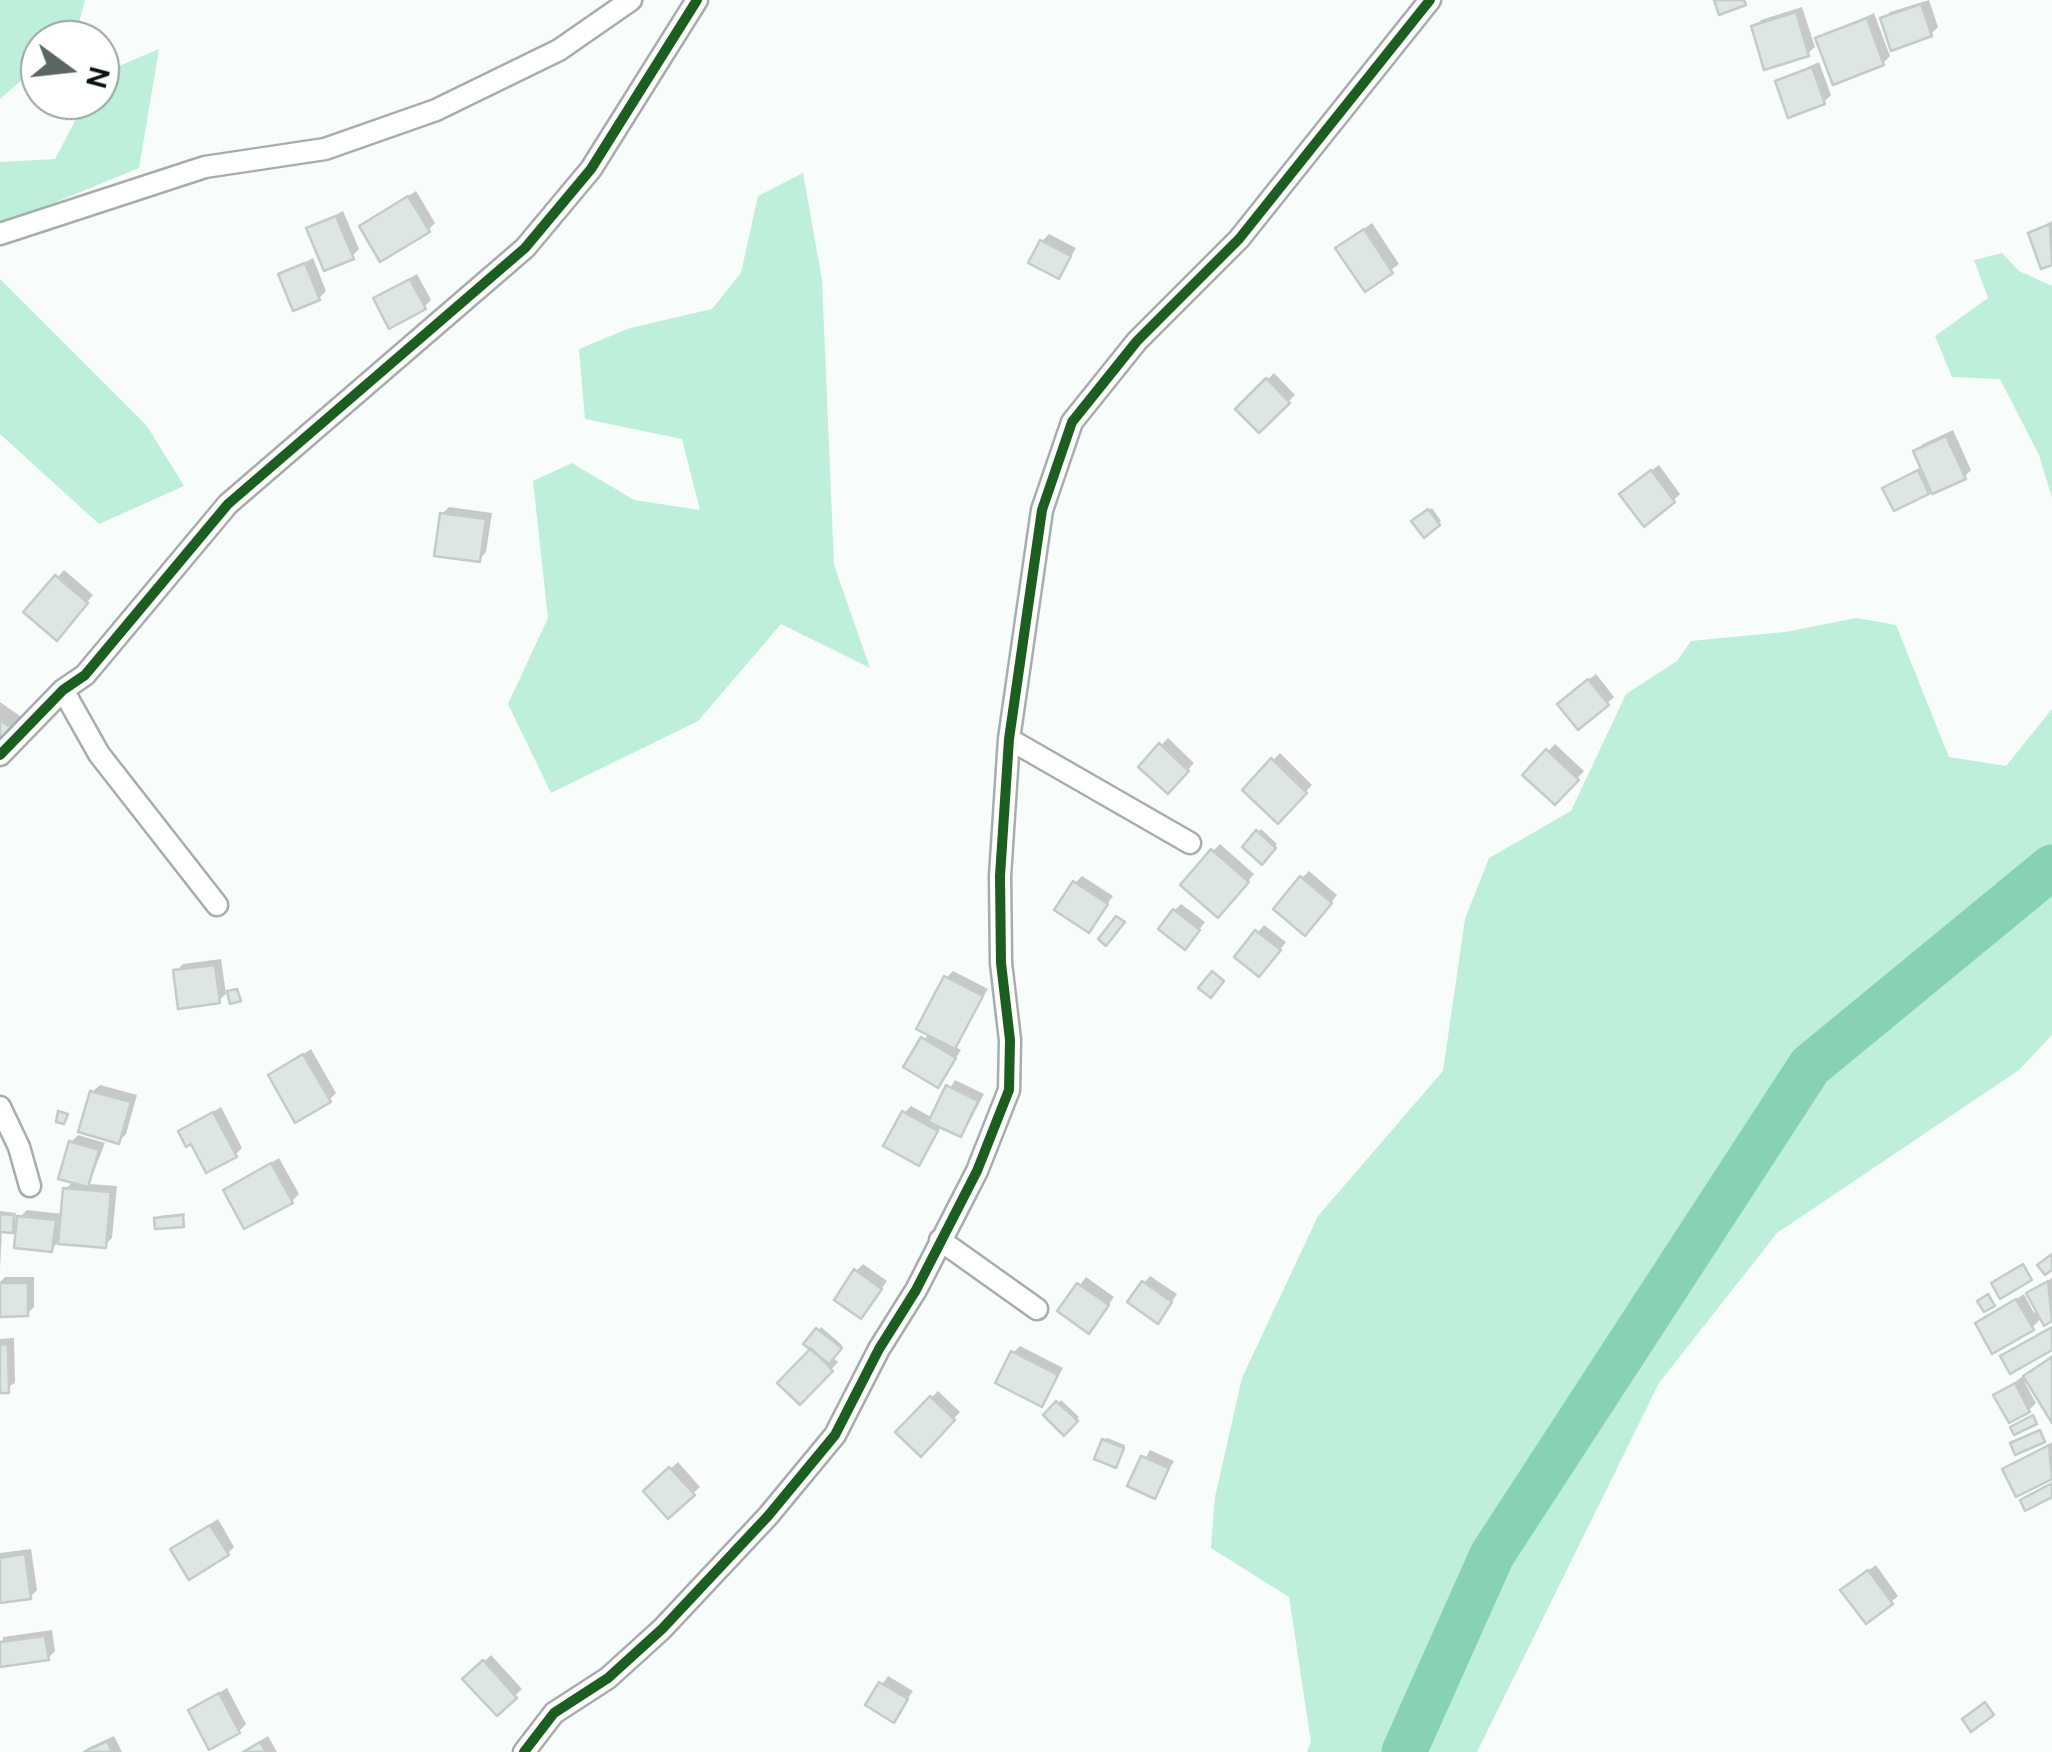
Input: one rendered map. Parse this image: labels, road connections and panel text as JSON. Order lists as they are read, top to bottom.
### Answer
{
  "north": "right"
}
